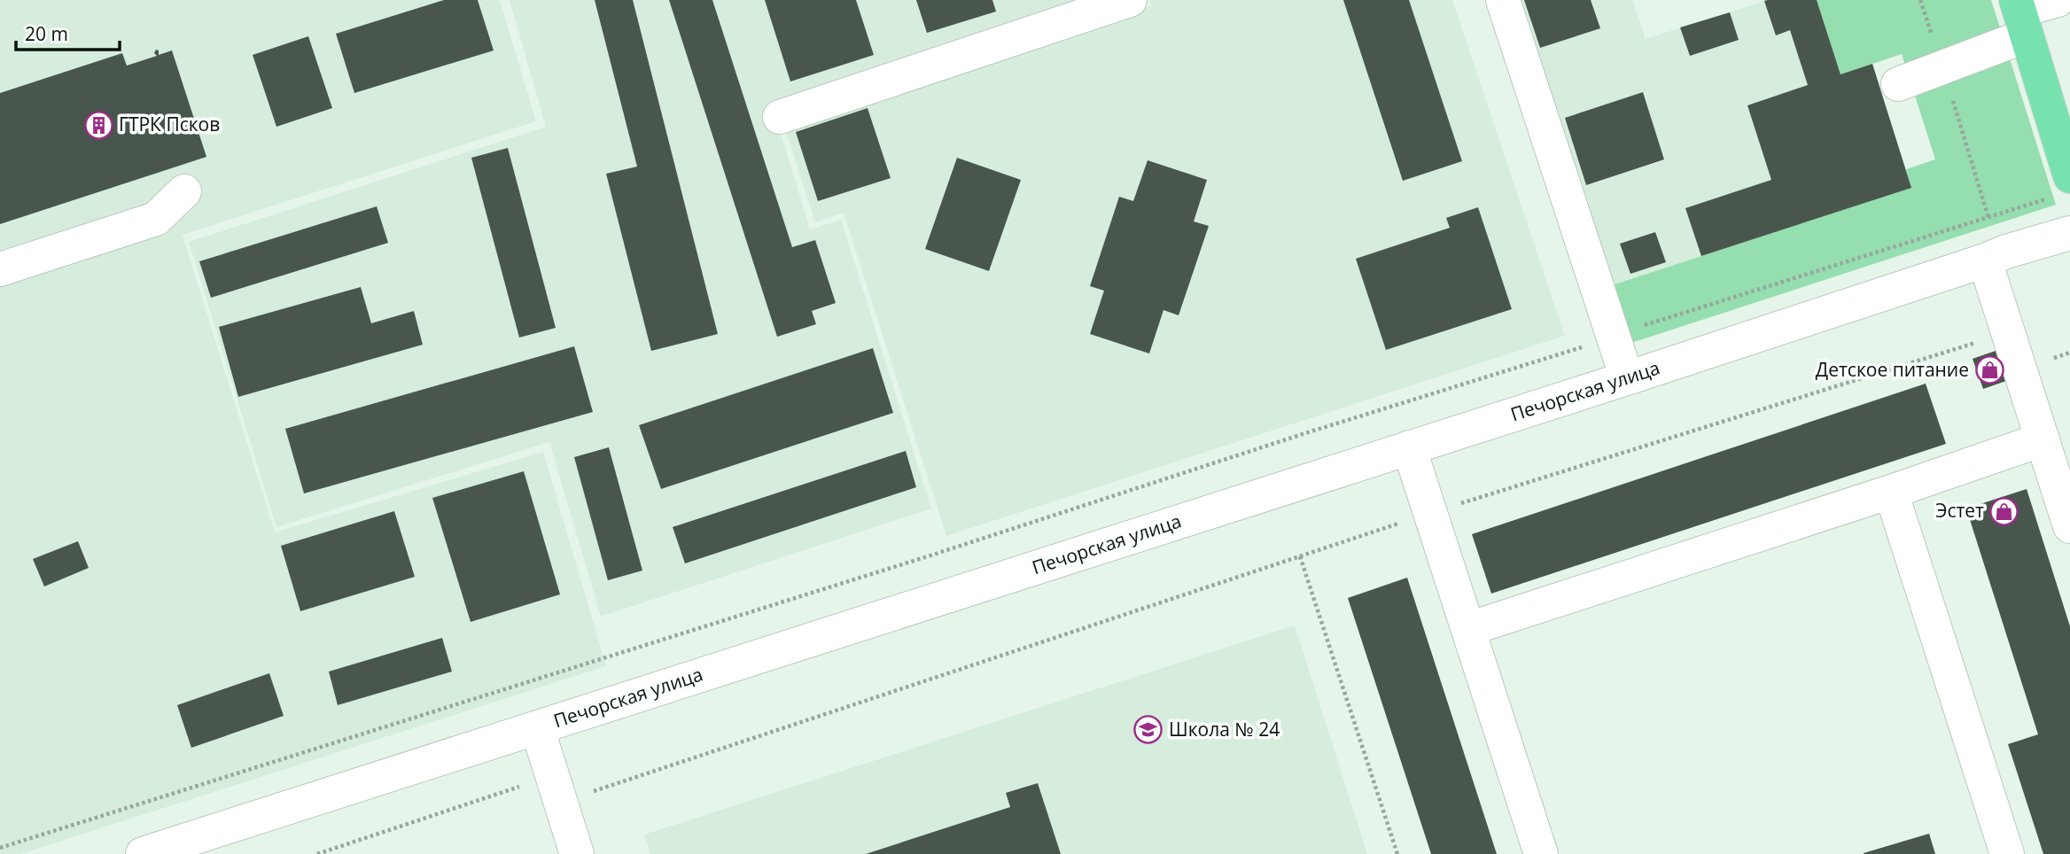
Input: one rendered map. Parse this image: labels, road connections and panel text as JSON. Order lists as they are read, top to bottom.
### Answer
{
  "streets": {
    "street": ["Печорская улица"]
  },
  "places": {
    "building": ["ГТРК Псков"],
    "shop": ["Детское питание", "Эстет"],
    "school or university": ["Школа № 24"]
  },
  "scale_bar": "20 m"
}
